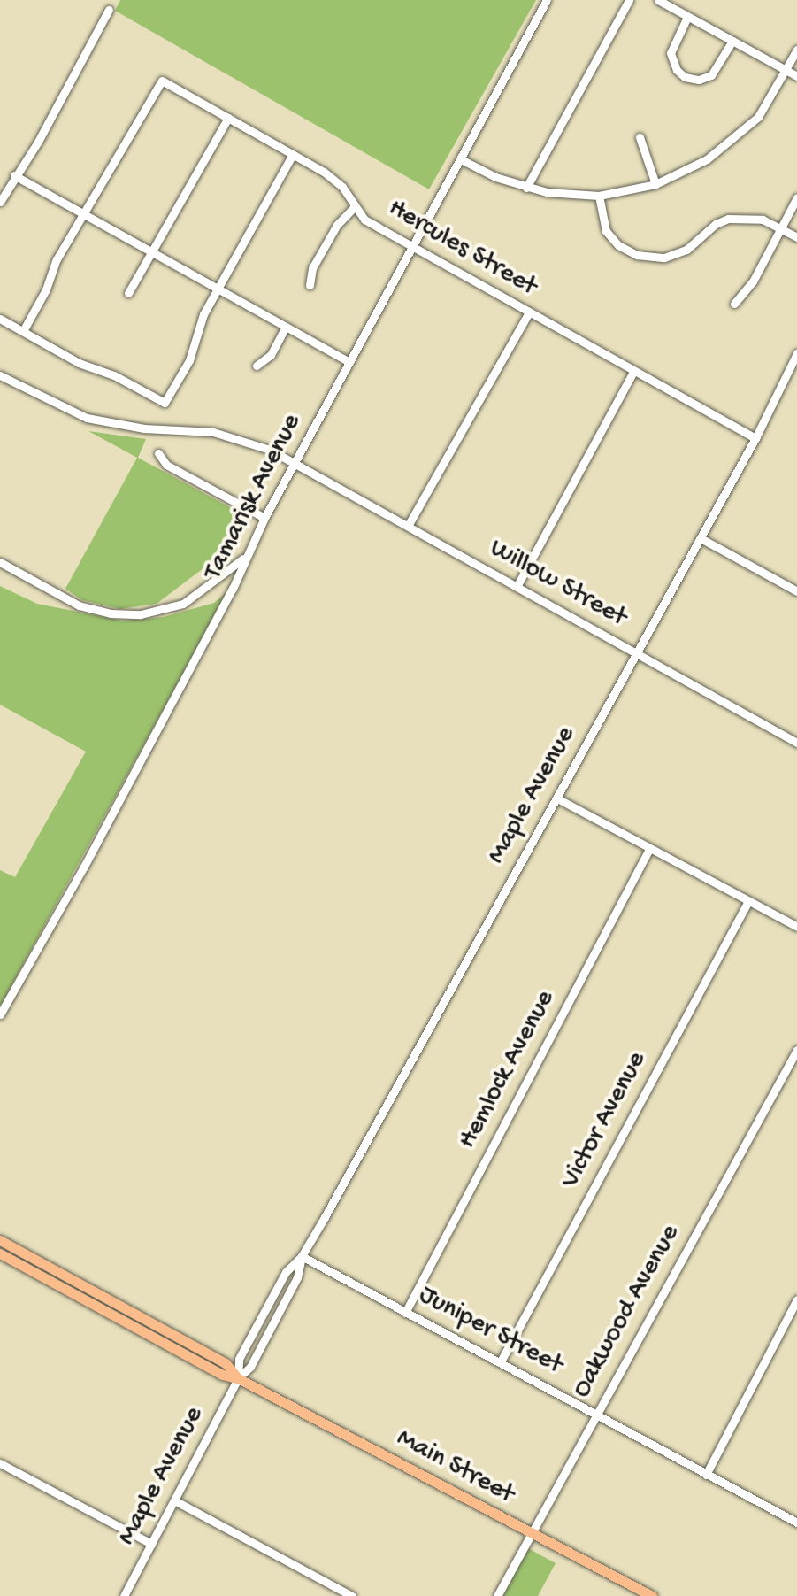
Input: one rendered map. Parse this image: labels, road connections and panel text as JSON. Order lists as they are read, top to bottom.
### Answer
{
  "streets": {
    "main road": ["Main Street"],
    "street": [
      "Hercules Street",
      "Tamarisk Avenue",
      "Willow Street",
      "Maple Avenue",
      "Hemlock Avenue",
      "Victor Avenue",
      "Oakwood Avenue",
      "Juniper Street"
    ]
  },
  "crossings": [
    ["Hercules Street", "Tamarisk Avenue"],
    ["Hercules Street", "Maple Avenue"],
    ["Tamarisk Avenue", "Willow Street"],
    ["Willow Street", "Maple Avenue"],
    ["Maple Avenue", "Juniper Street"],
    ["Maple Avenue", "Main Street"],
    ["Hemlock Avenue", "Juniper Street"],
    ["Victor Avenue", "Juniper Street"],
    ["Oakwood Avenue", "Juniper Street"],
    ["Oakwood Avenue", "Main Street"]
  ]
}
